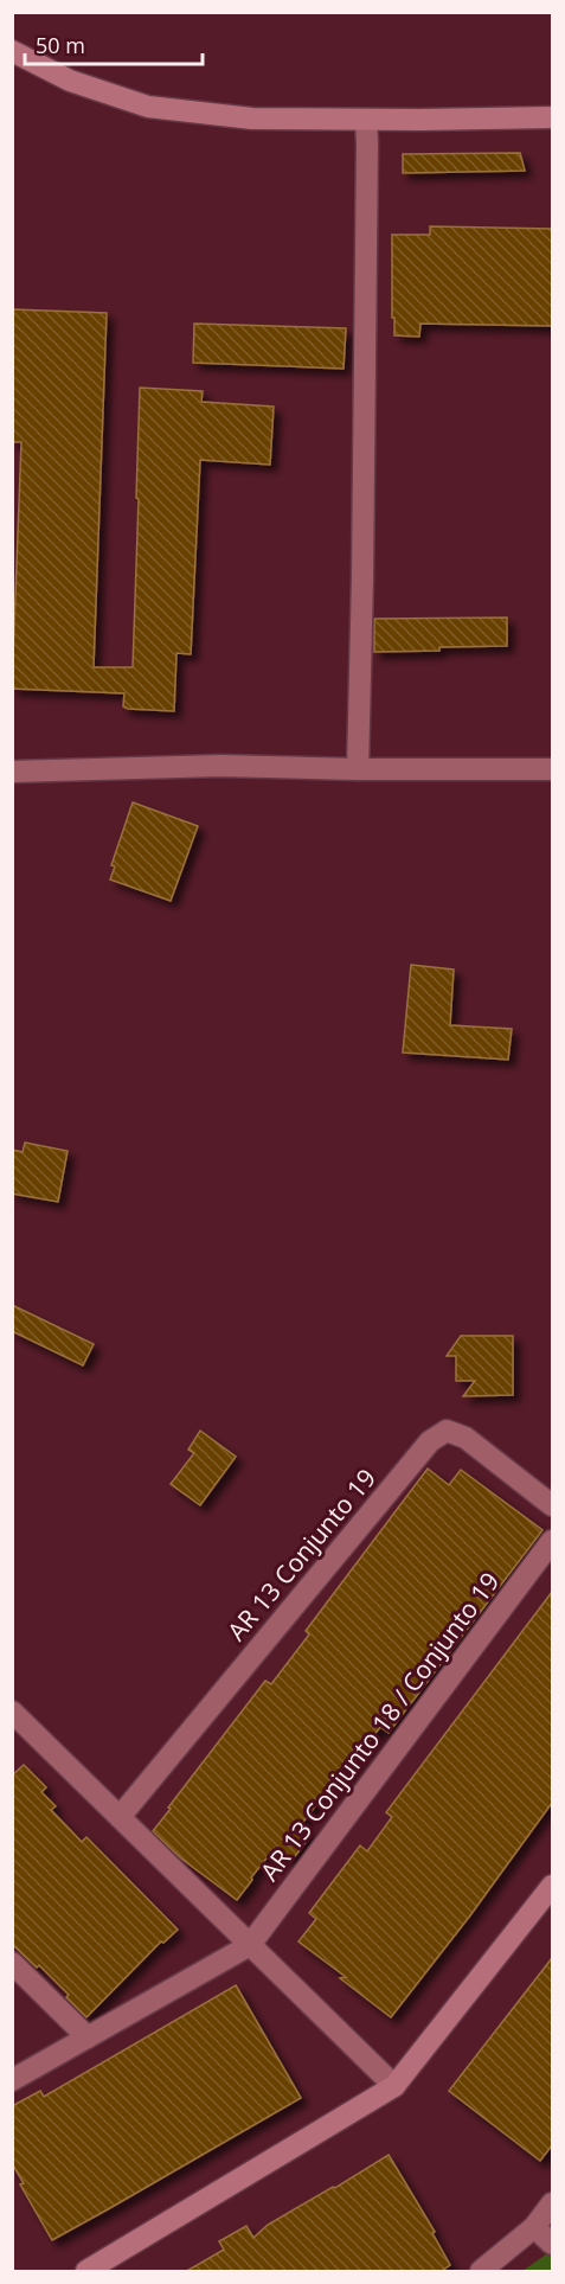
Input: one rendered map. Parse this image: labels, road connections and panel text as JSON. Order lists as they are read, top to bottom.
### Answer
{
  "streets": {
    "street": ["AR 13 Conjunto 19", "AR 13 Conjunto 18 / Conjunto 19"]
  },
  "scale_bar": "50 m"
}
